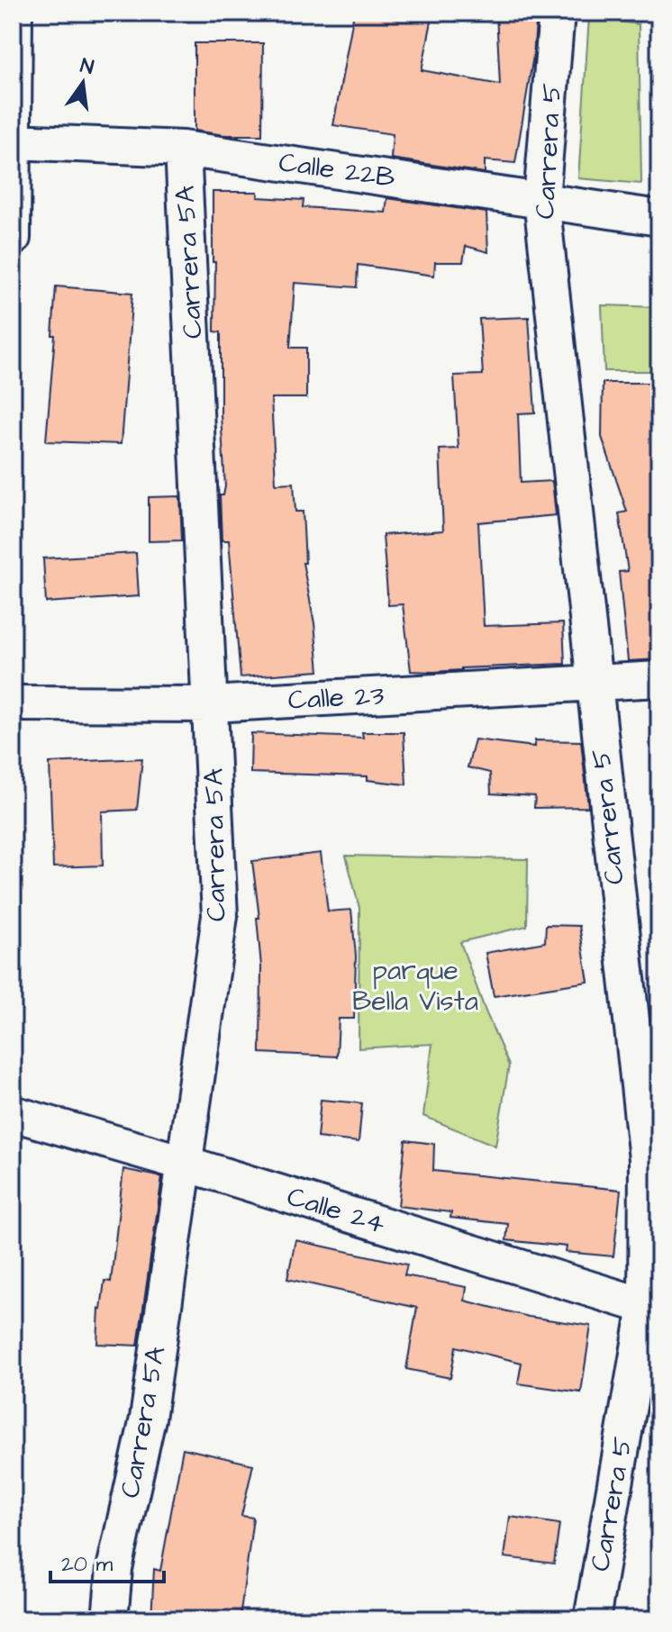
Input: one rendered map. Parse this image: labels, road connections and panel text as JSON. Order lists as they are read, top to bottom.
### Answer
{
  "streets": {
    "street": [
      "Carrera 5",
      "Calle 22B",
      "Carrera 5A",
      "Calle 23",
      "Calle 24"
    ]
  },
  "crossings": [
    ["Carrera 5", "Calle 22B"],
    ["Carrera 5", "Calle 23"],
    ["Carrera 5", "Calle 24"],
    ["Calle 22B", "Carrera 5A"],
    ["Carrera 5A", "Calle 23"],
    ["Carrera 5A", "Calle 24"]
  ],
  "parks": ["parque Bella Vista"],
  "scale_bar": "20 m",
  "north": "top"
}
